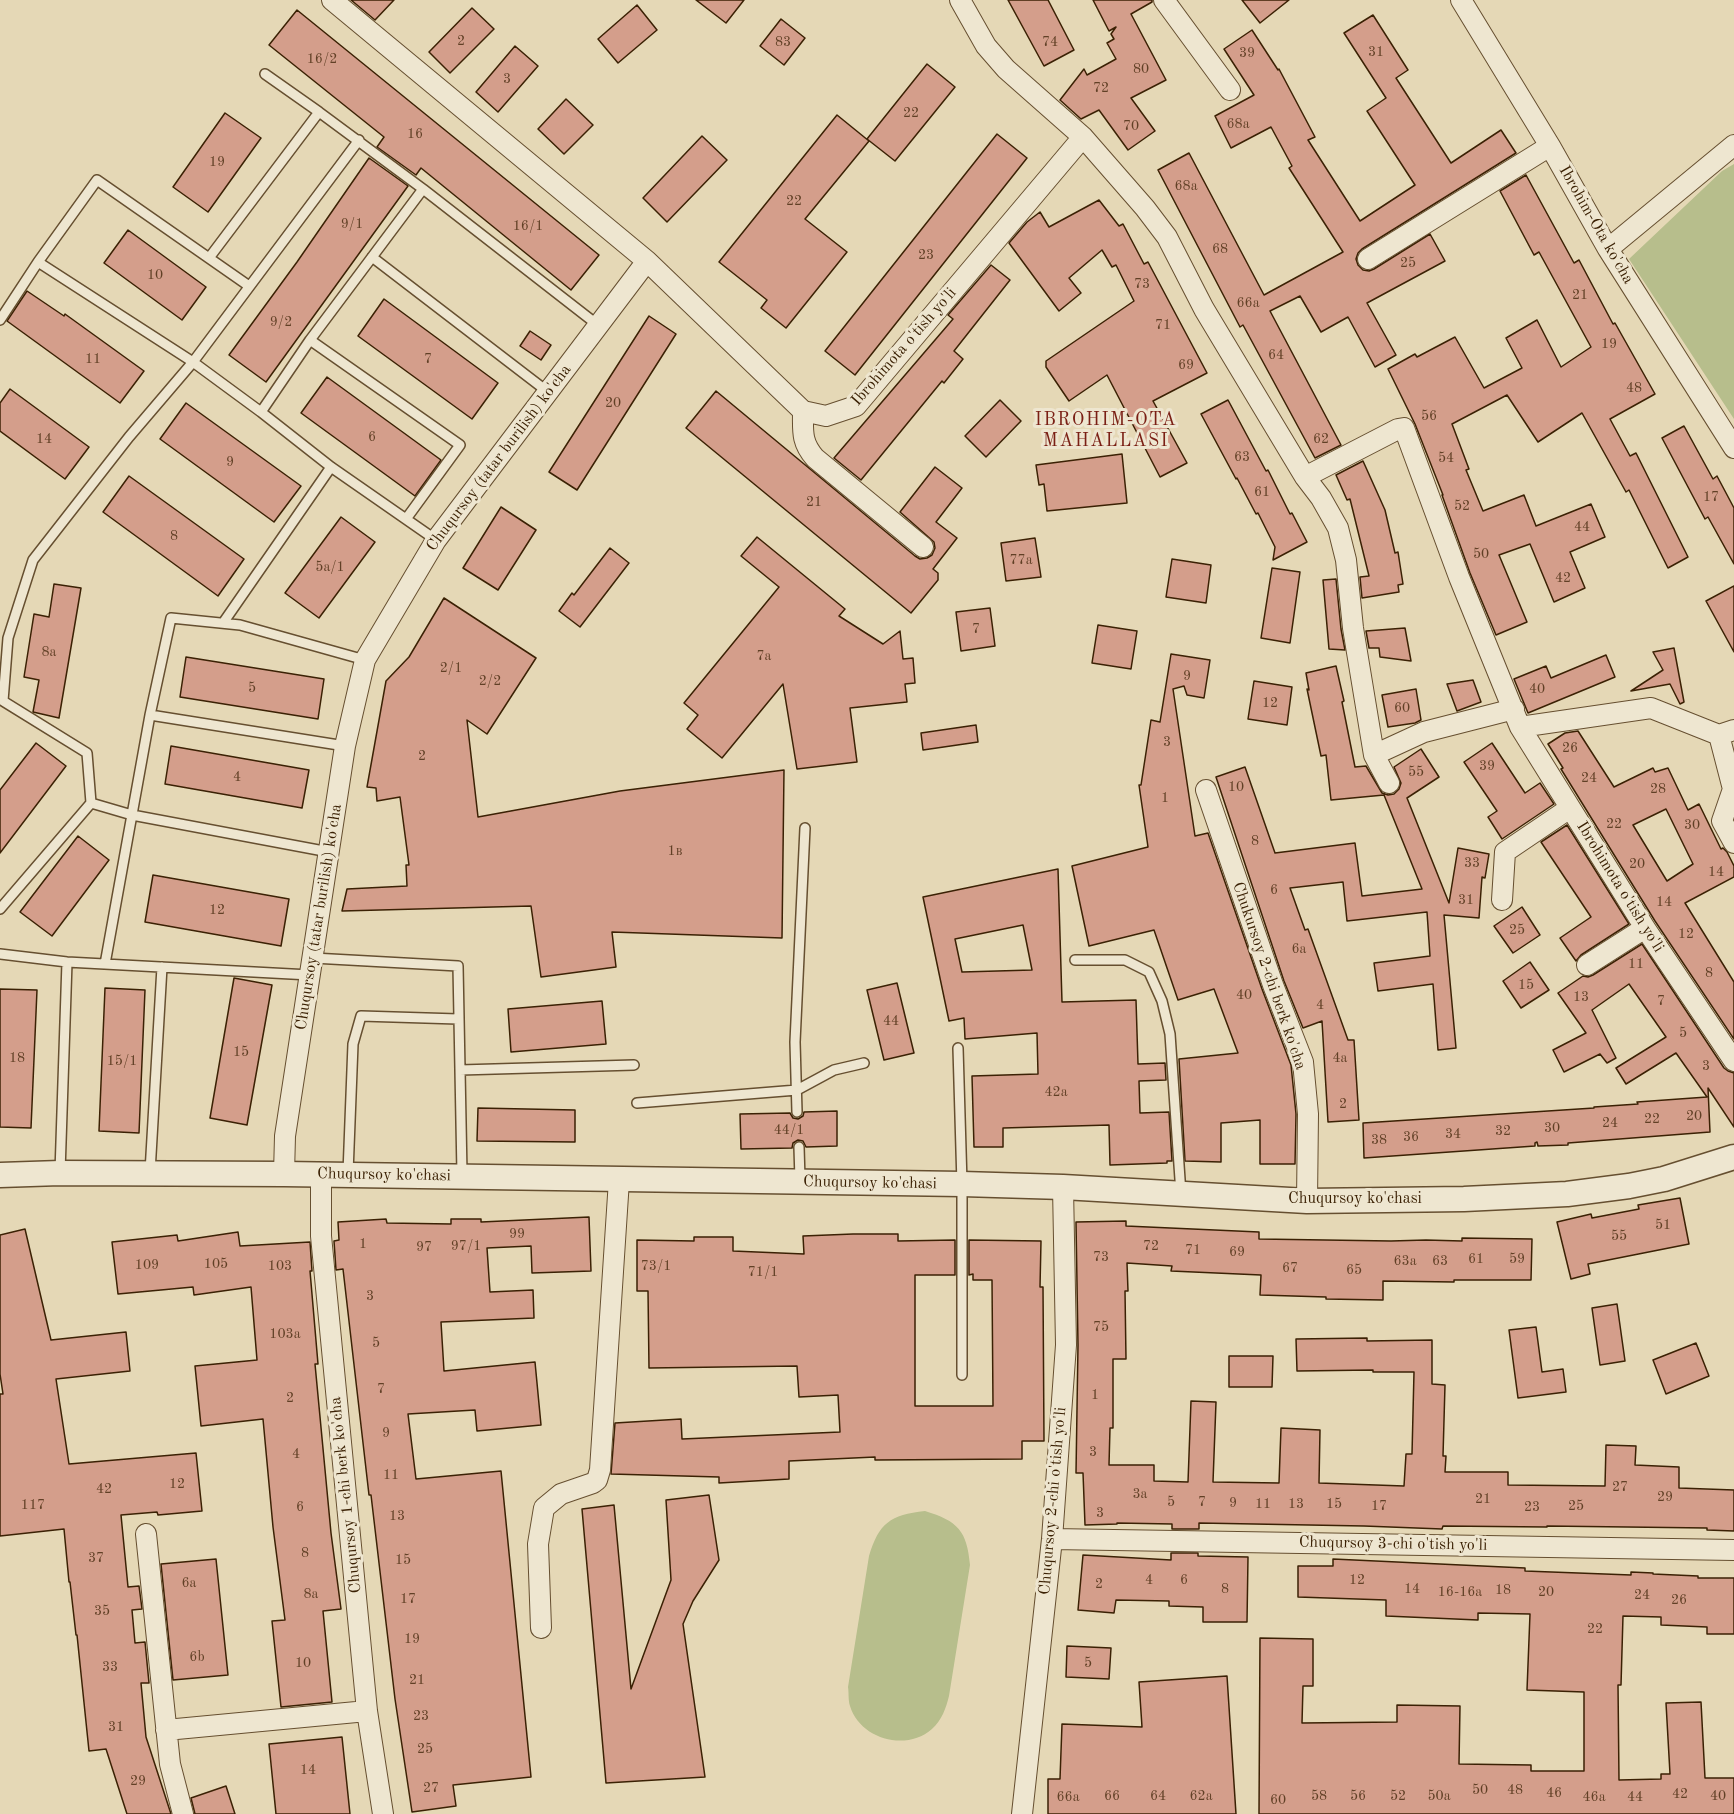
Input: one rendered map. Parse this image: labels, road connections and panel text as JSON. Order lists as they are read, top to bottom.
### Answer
{
  "streets": {
    "street": [
      "Ibrohim-Ota ko'cha",
      "Ibrohimota o'tish yo'li",
      "Chuqursoy (tatar burilish) ko'cha",
      "Chukursoy 2-chi berk ko'cha",
      "Chuqursoy ko'chasi",
      "Chuqursoy 1-chi berk ko'cha",
      "Chuqursoy 2-chi o'tish yo'li",
      "Chuqursoy 3-chi o'tish yo'li"
    ]
  },
  "crossings": [
    ["Chuqursoy (tatar burilish) ko'cha", "Chuqursoy ko'chasi"],
    ["Chukursoy 2-chi berk ko'cha", "Chuqursoy ko'chasi"],
    ["Chuqursoy ko'chasi", "Chuqursoy 1-chi berk ko'cha"],
    ["Chuqursoy ko'chasi", "Chuqursoy 2-chi o'tish yo'li"],
    ["Chuqursoy 2-chi o'tish yo'li", "Chuqursoy 3-chi o'tish yo'li"]
  ],
  "districts": ["IBROHIM-OTA MAHALLASI"],
  "house_numbers": [
    "2",
    "83",
    "74",
    "31",
    "39",
    "16/2",
    "80",
    "3",
    "72",
    "22",
    "68a",
    "70",
    "16",
    "19",
    "68a",
    "22",
    "9/1",
    "16/1",
    "68",
    "23",
    "25",
    "10",
    "73",
    "21",
    "66a",
    "9/2",
    "71",
    "19",
    "64",
    "11",
    "7",
    "69",
    "48",
    "20",
    "56",
    "6",
    "14",
    "62",
    "63",
    "54",
    "9",
    "61",
    "17",
    "21",
    "52",
    "44",
    "8",
    "50",
    "77a",
    "5a/1",
    "42",
    "7",
    "8a",
    "7a",
    "2/1",
    "9",
    "2/2",
    "5",
    "40",
    "12",
    "60",
    "3",
    "26",
    "2",
    "39",
    "55",
    "4",
    "24",
    "10",
    "28",
    "1",
    "22",
    "30",
    "8",
    "1в",
    "33",
    "20",
    "14",
    "6",
    "31",
    "14",
    "12",
    "25",
    "12",
    "6a",
    "11",
    "8",
    "15",
    "40",
    "13",
    "7",
    "4",
    "44",
    "5",
    "15",
    "18",
    "4a",
    "15/1",
    "3",
    "42a",
    "2",
    "20",
    "22",
    "24",
    "30",
    "44/1",
    "32",
    "34",
    "36",
    "38",
    "51",
    "99",
    "55",
    "1",
    "97/1",
    "72",
    "97",
    "71",
    "69",
    "73",
    "61",
    "59",
    "63a",
    "63",
    "105",
    "109",
    "103",
    "73/1",
    "67",
    "65",
    "71/1",
    "3",
    "75",
    "103a",
    "5",
    "7",
    "1",
    "2",
    "9",
    "3",
    "4",
    "11",
    "12",
    "27",
    "42",
    "3а",
    "29",
    "21",
    "5",
    "7",
    "9",
    "11",
    "13",
    "15",
    "117",
    "17",
    "25",
    "6",
    "23",
    "3",
    "13",
    "8",
    "37",
    "15",
    "4",
    "6",
    "12",
    "6a",
    "2",
    "8",
    "14",
    "18",
    "16-16а",
    "20",
    "8a",
    "24",
    "17",
    "26",
    "35",
    "22",
    "19",
    "6b",
    "10",
    "5",
    "33",
    "21",
    "23",
    "31",
    "25",
    "14",
    "29",
    "27",
    "50",
    "48",
    "46",
    "42",
    "66",
    "64",
    "62а",
    "58",
    "56",
    "52",
    "50а",
    "40",
    "66а",
    "46а",
    "44",
    "60"
  ]
}
